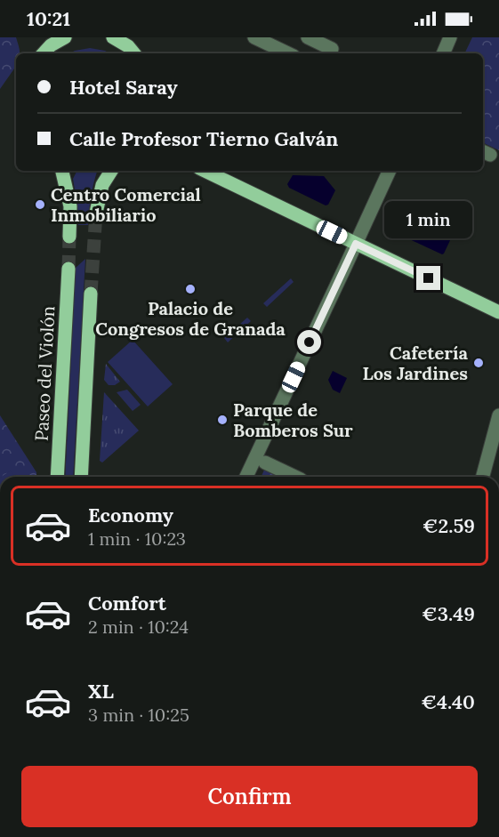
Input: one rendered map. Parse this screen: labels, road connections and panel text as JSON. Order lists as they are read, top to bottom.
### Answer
{
  "streets": {
    "main road": ["Paseo del Violón"]
  },
  "places": [
    "Centro Comercial Inmobiliario",
    "Palacio de Congresos de Granada",
    "Cafetería Los Jardines",
    "Parque de Bomberos Sur"
  ],
  "page": {
    "status": "10:21",
    "banner": ["Hotel Saray", "Calle Profesor Tierno Galván"],
    "bubble": "1 min",
    "list": [
      {
        "name": "Economy",
        "note": "1 min · 10:23",
        "value": "€2.59"
      },
      {
        "name": "Comfort",
        "note": "2 min · 10:24",
        "value": "€3.49"
      },
      {
        "name": "XL",
        "note": "3 min · 10:25",
        "value": "€4.40"
      }
    ],
    "buttons": "Confirm"
  }
}
